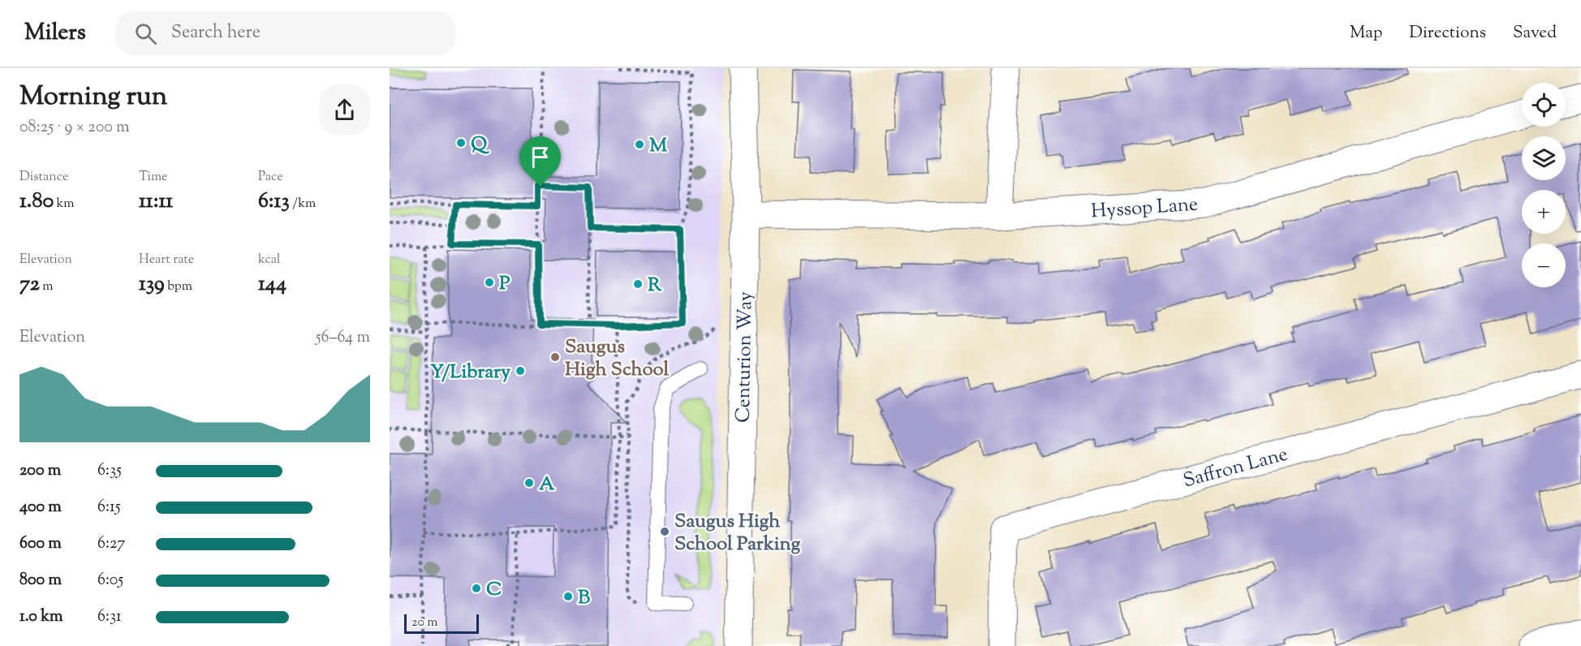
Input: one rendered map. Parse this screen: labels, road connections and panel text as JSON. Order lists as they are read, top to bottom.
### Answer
{
  "streets": {
    "street": ["Hyssop Lane", "Centurion Way", "Saffron Lane"]
  },
  "crossings": [
    ["Hyssop Lane", "Centurion Way"]
  ],
  "places": [
    "Q",
    "M",
    "P",
    "R",
    "Saugus High School",
    "Y/Library",
    "A",
    "Saugus High School Parking",
    "C",
    "B"
  ],
  "scale_bar": "20 m",
  "page": {
    "header": "Milers",
    "search": "Search here",
    "nav": ["Map", "Directions", "Saved"],
    "heading": ["Morning run", "08:25 · 9 × 200 m"],
    "map_buttons": ["+", "−"],
    "stats": [
      ["Distance", "1.80 km"],
      ["Time", "11:11"],
      ["Pace", "6:13 /km"],
      ["Elevation", "72 m"],
      ["Heart rate", "139 bpm"],
      ["kcal", "144"]
    ],
    "chart": ["Elevation", "56–64 m"],
    "list": [
      {
        "name": "200 m",
        "note": "6:35"
      },
      {
        "name": "400 m",
        "note": "6:15"
      },
      {
        "name": "600 m",
        "note": "6:27"
      },
      {
        "name": "800 m",
        "note": "6:05"
      },
      {
        "name": "1.0 km",
        "note": "6:31"
      }
    ],
    "scale": "20 m"
  }
}
